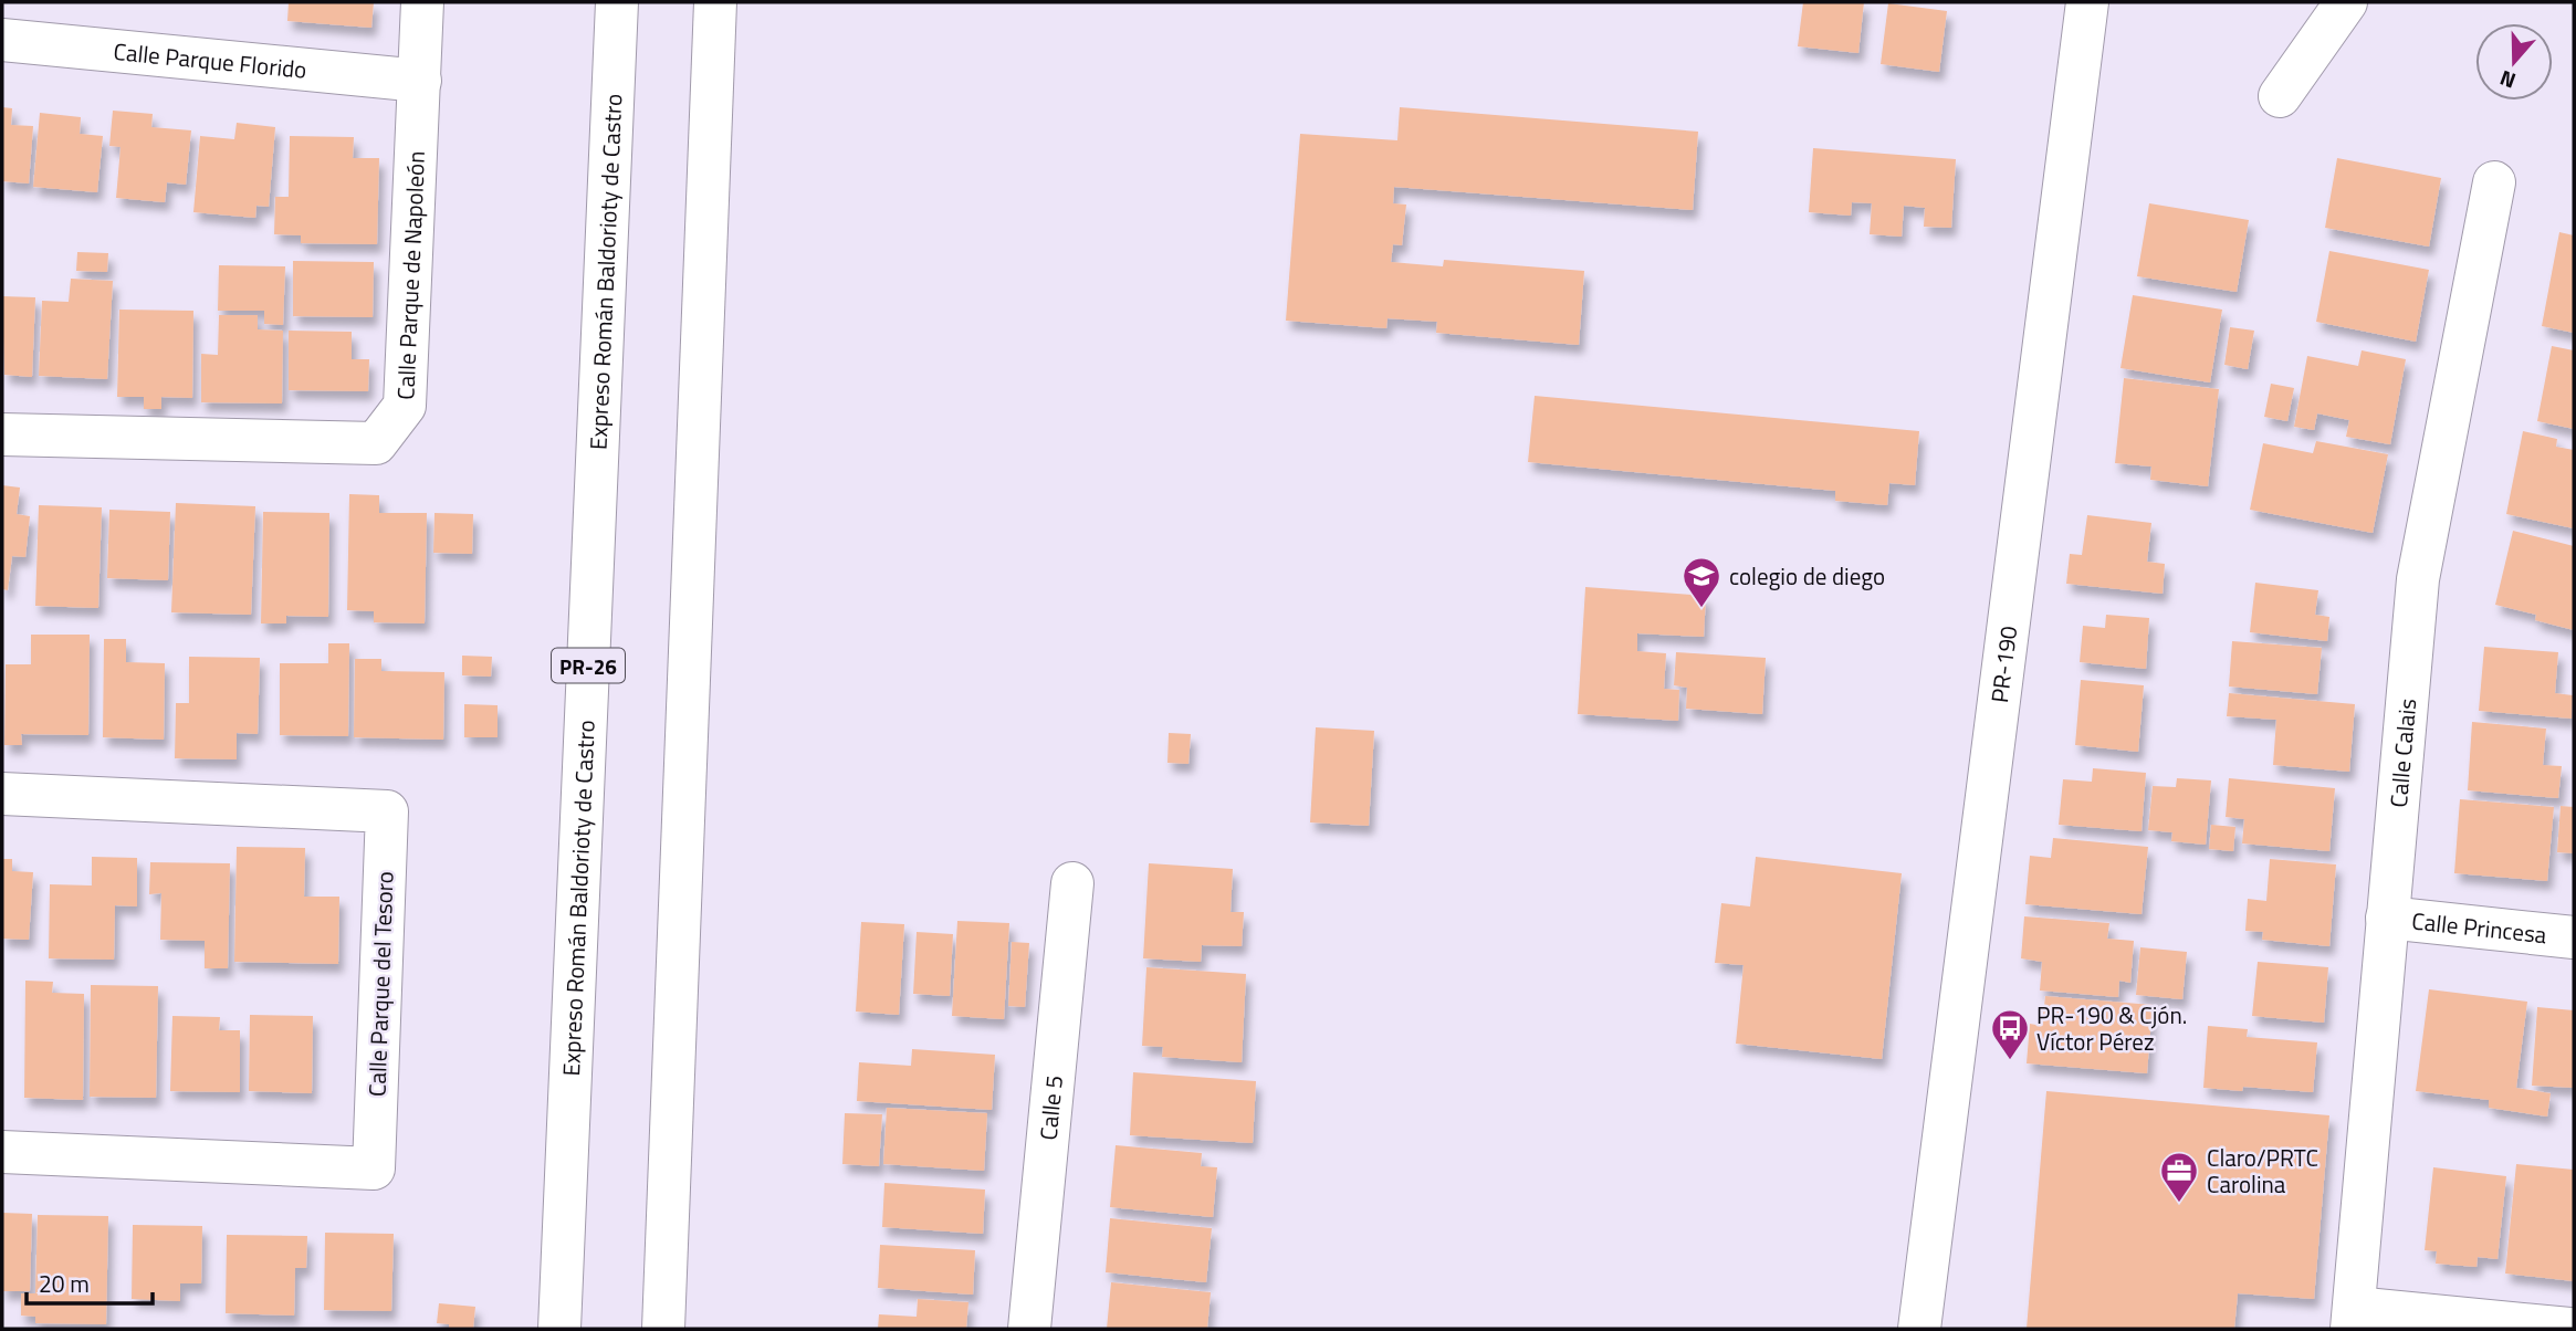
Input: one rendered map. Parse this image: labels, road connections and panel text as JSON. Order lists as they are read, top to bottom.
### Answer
{
  "streets": {
    "main road": [
      "Calle Parque Florido",
      "Expreso Román Baldorioty de Castro",
      "Calle Parque de Napoleón",
      "PR-26",
      "PR-190",
      "Calle Calais",
      "Calle Princesa",
      "Calle Parque del Tesoro",
      "Calle 5"
    ]
  },
  "crossings": [
    ["Calle Parque Florido", "Calle Parque de Napoleón"],
    ["Calle Calais", "Calle Princesa"]
  ],
  "places": {
    "school or university": ["colegio de diego"],
    "bus stop": ["PR-190 & Cjón. Víctor Pérez"],
    "office": ["Claro/PRTC Carolina"]
  },
  "scale_bar": "20 m",
  "north": "bottom"
}
